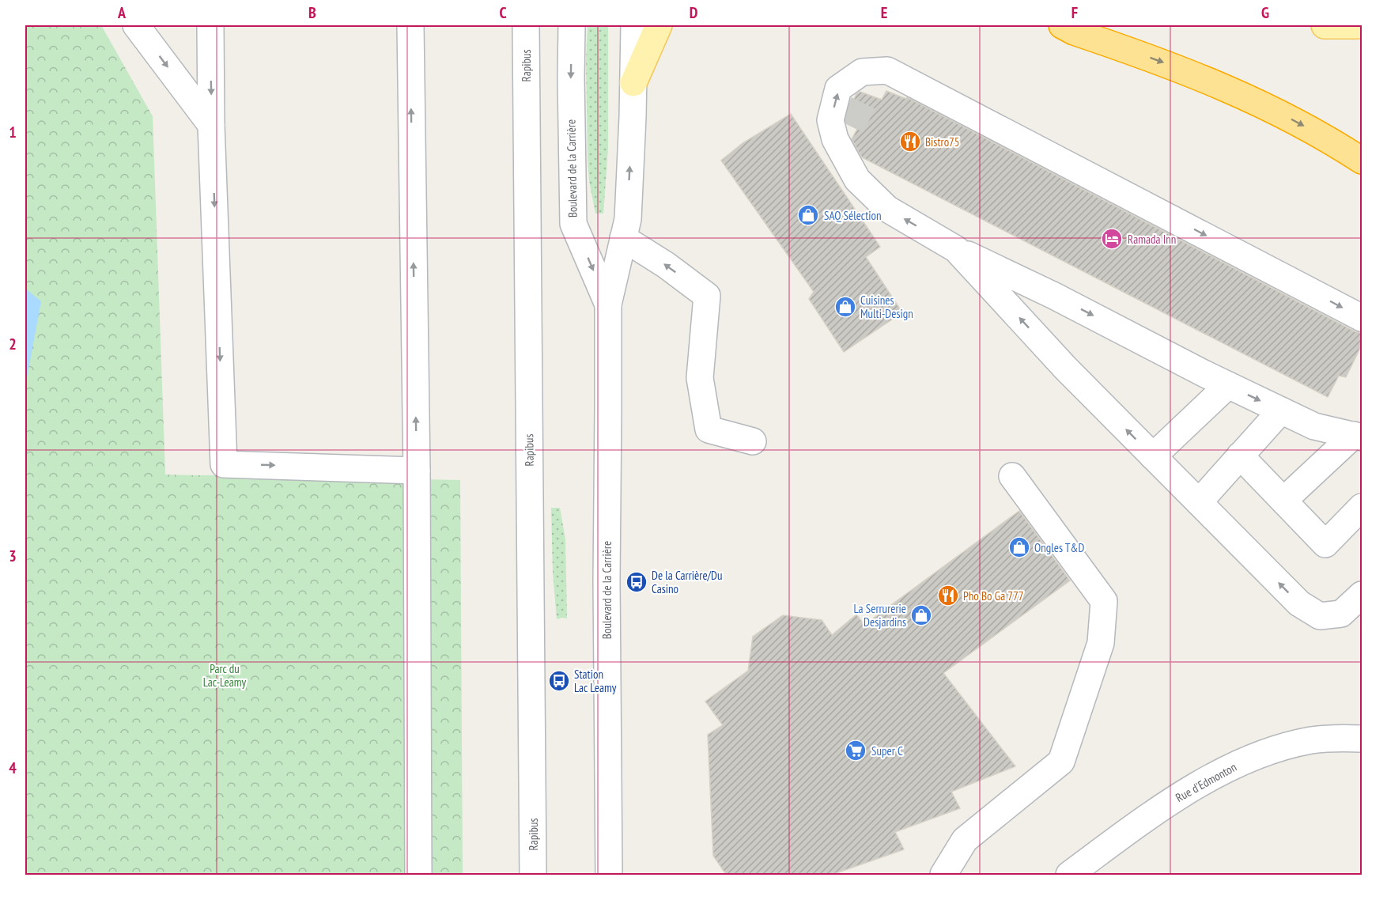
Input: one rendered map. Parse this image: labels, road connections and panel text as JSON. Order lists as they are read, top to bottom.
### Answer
{
  "streets": {
    "street": ["Rapibus", "Boulevard de la Carrière", "Rue d'Edmonton"]
  },
  "parks": ["Parc du Lac-Leamy"],
  "places": {
    "restaurant": ["Bistro75", "Pho Bo Ga 777"],
    "shop": [
      "SAQ Sélection",
      "Cuisines Multi-Design",
      "Ongles T&D",
      "La Serrurerie Desjardins"
    ],
    "hotel": ["Ramada Inn"],
    "bus stop": ["De la Carrière/Du Casino", "Station Lac Leamy"],
    "supermarket": ["Super C"]
  },
  "grid": {
    "columns": [
      "A",
      "B",
      "C",
      "D",
      "E",
      "F",
      "G"
    ],
    "rows": [
      "1",
      "2",
      "3",
      "4"
    ]
  }
}
